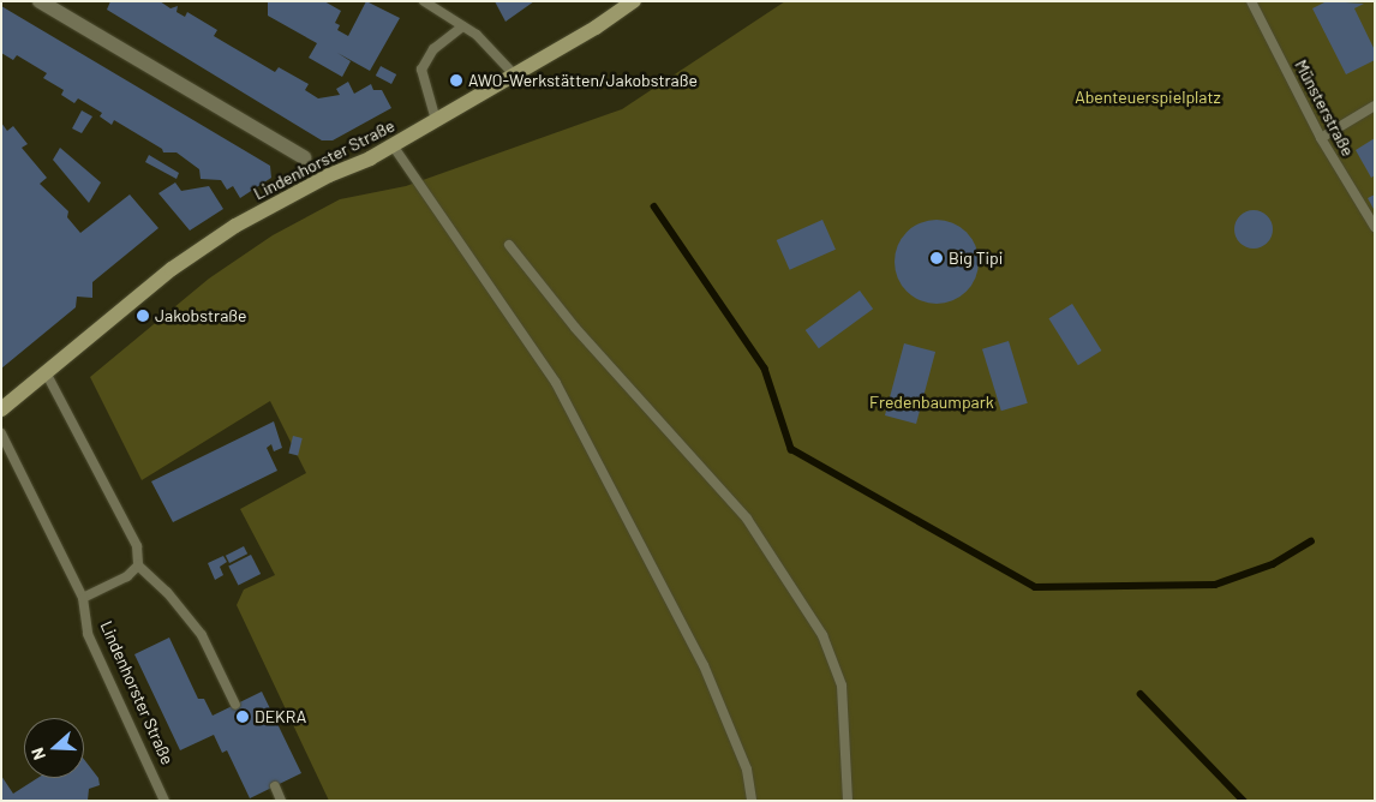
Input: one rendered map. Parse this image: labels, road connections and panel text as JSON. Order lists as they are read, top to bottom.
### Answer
{
  "streets": {
    "street": ["Lindenhorster Straße"],
    "lane": ["Münsterstraße"]
  },
  "parks": ["Abenteuerspielplatz", "Fredenbaumpark"],
  "places": [
    "AWO-Werkstätten/Jakobstraße",
    "Big Tipi",
    "Jakobstraße",
    "DEKRA"
  ],
  "north": "left"
}
